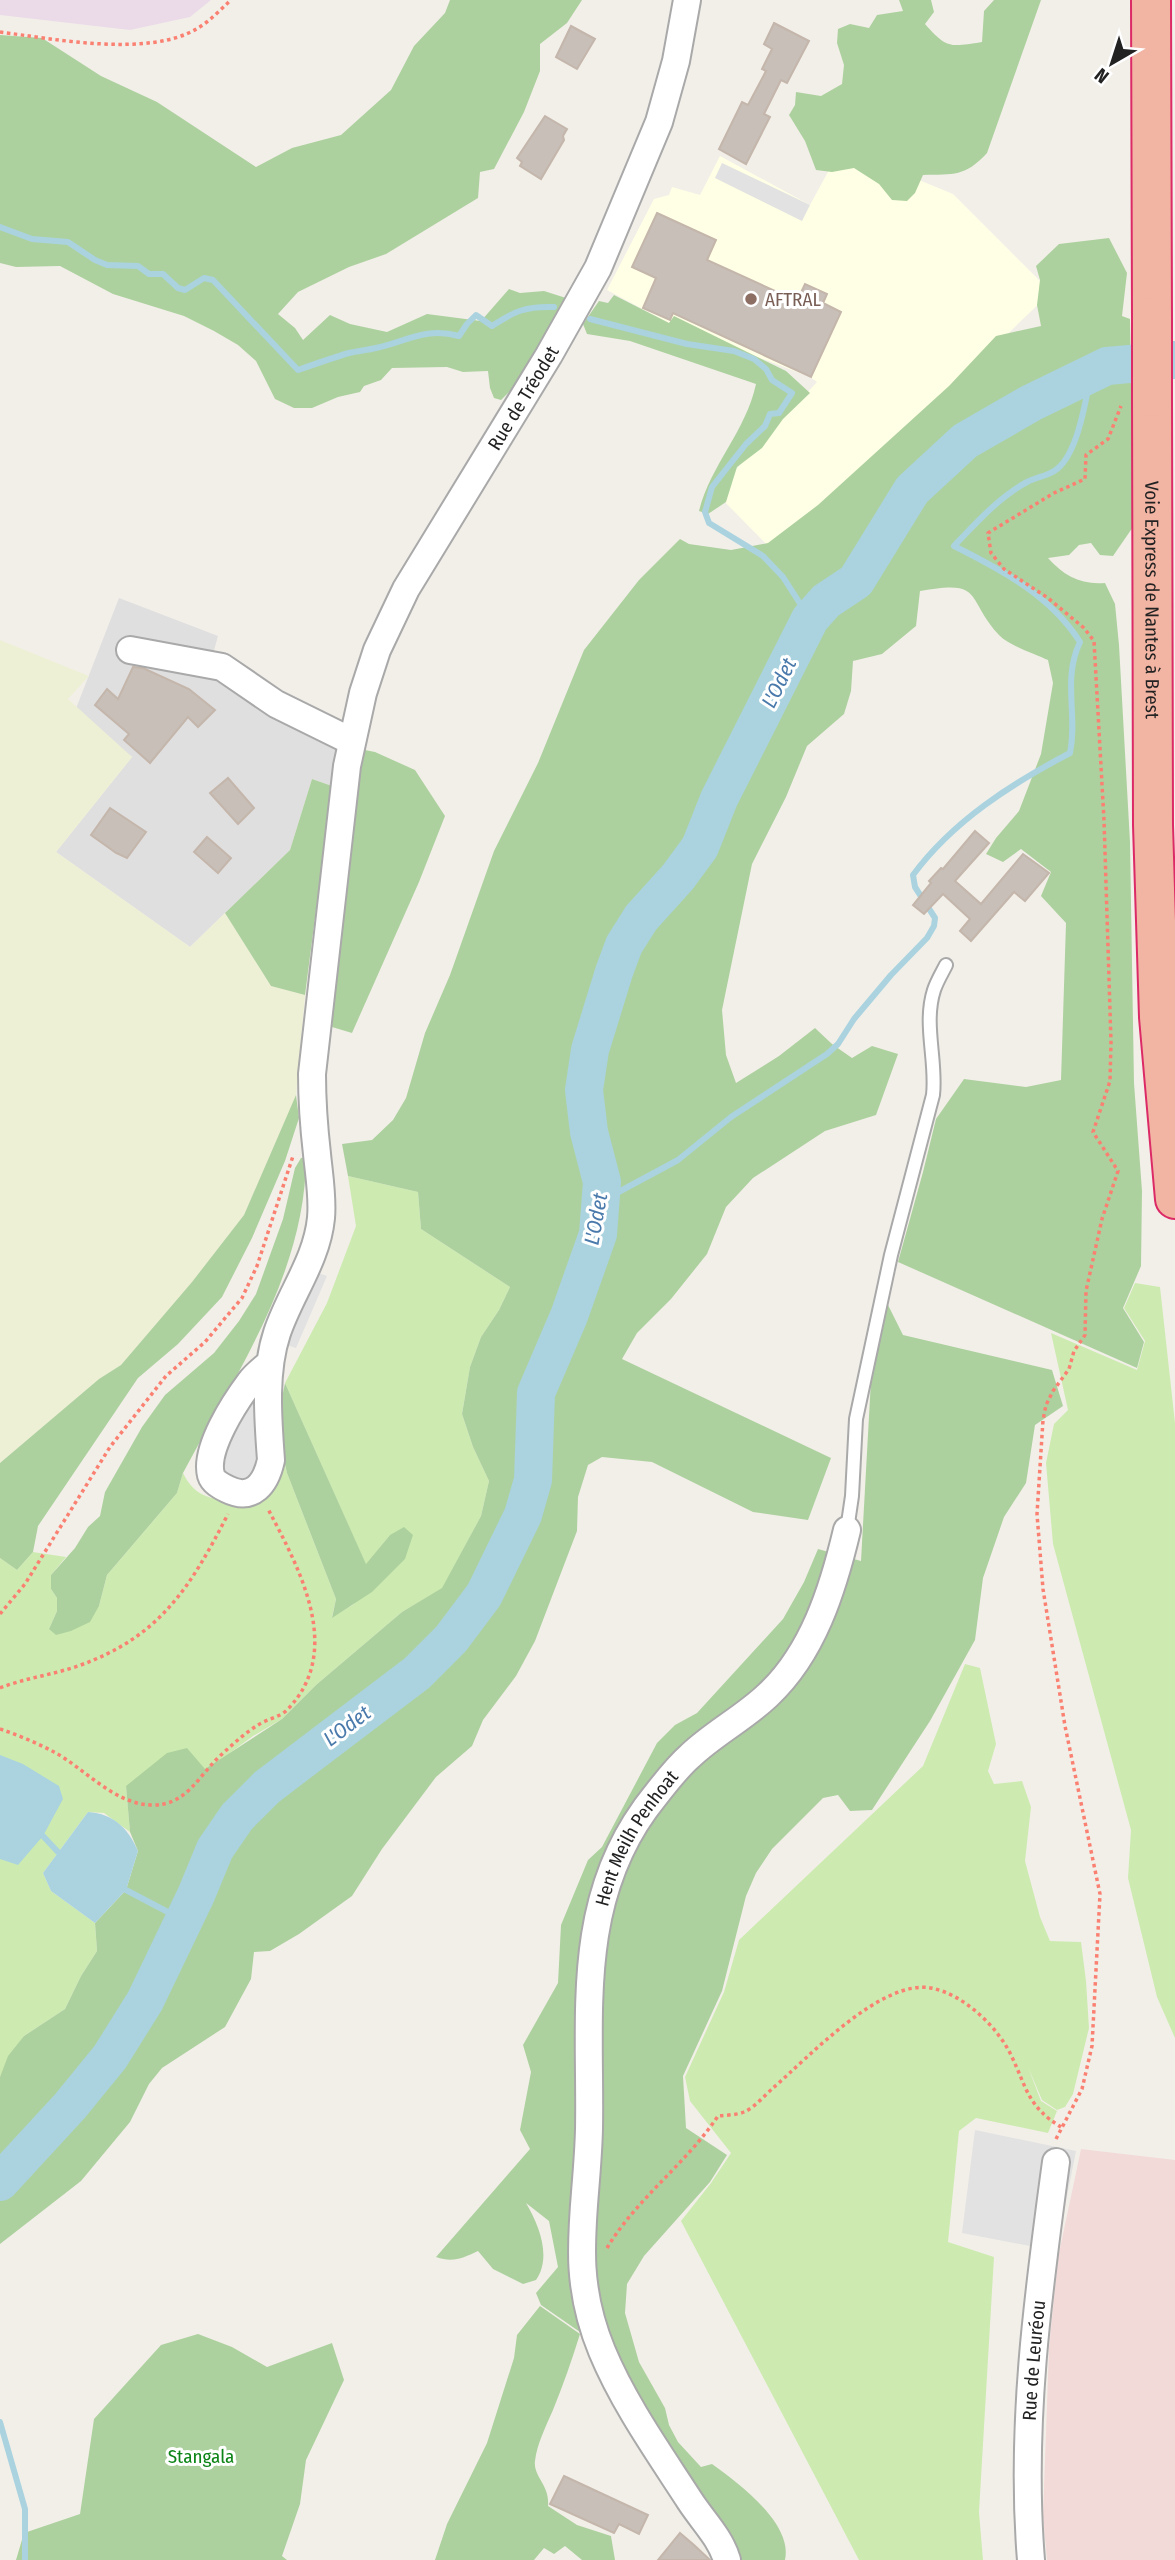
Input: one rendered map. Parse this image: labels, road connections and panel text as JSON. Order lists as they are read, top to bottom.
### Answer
{
  "streets": {
    "highway": ["Voie Express de Nantes à Brest"],
    "street": ["Rue de Tréodet", "Hent Meilh Penhoat", "Rue de Leuréou"]
  },
  "water": ["L'Odet"],
  "parks": ["Stangala"],
  "places": ["AFTRAL"],
  "north": "bottom left"
}
